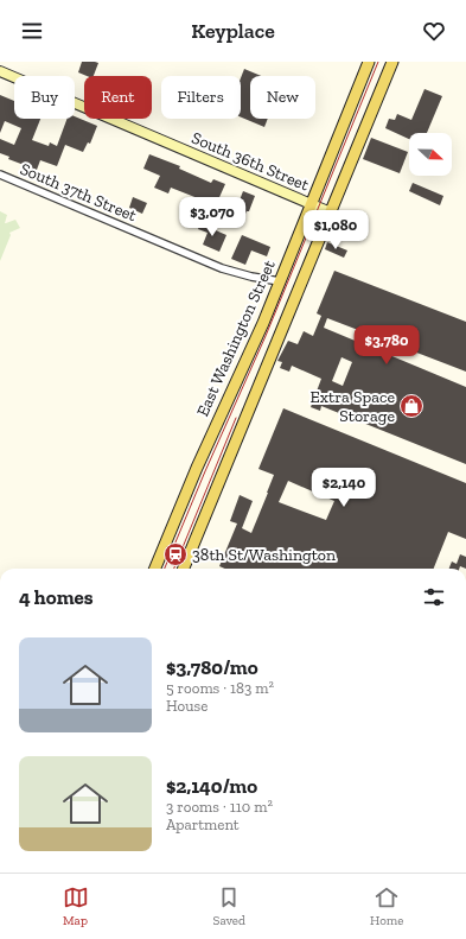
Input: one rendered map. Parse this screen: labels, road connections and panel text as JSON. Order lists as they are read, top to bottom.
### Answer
{
  "streets": {
    "main road": ["East Washington Street"],
    "street": ["South 36th Street", "South 37th Street"]
  },
  "crossings": [
    ["South 36th Street", "East Washington Street"],
    ["South 37th Street", "East Washington Street"]
  ],
  "places": {
    "shop": ["Extra Space Storage"],
    "station": ["38th St/Washington"]
  },
  "north": "right",
  "page": {
    "header": "Keyplace",
    "chip": [
      "Buy",
      "Rent",
      "Filters",
      "New"
    ],
    "price": [
      "$3,070",
      "$1,080",
      "$3,780",
      "$2,140"
    ],
    "heading": "4 homes",
    "list": [
      {
        "name": "$3,780/mo",
        "note": "5 rooms · 183 m² · House"
      },
      {
        "name": "$2,140/mo",
        "note": "3 rooms · 110 m² · Apartment"
      }
    ],
    "tabs": ["Map", "Saved", "Home"]
  }
}
